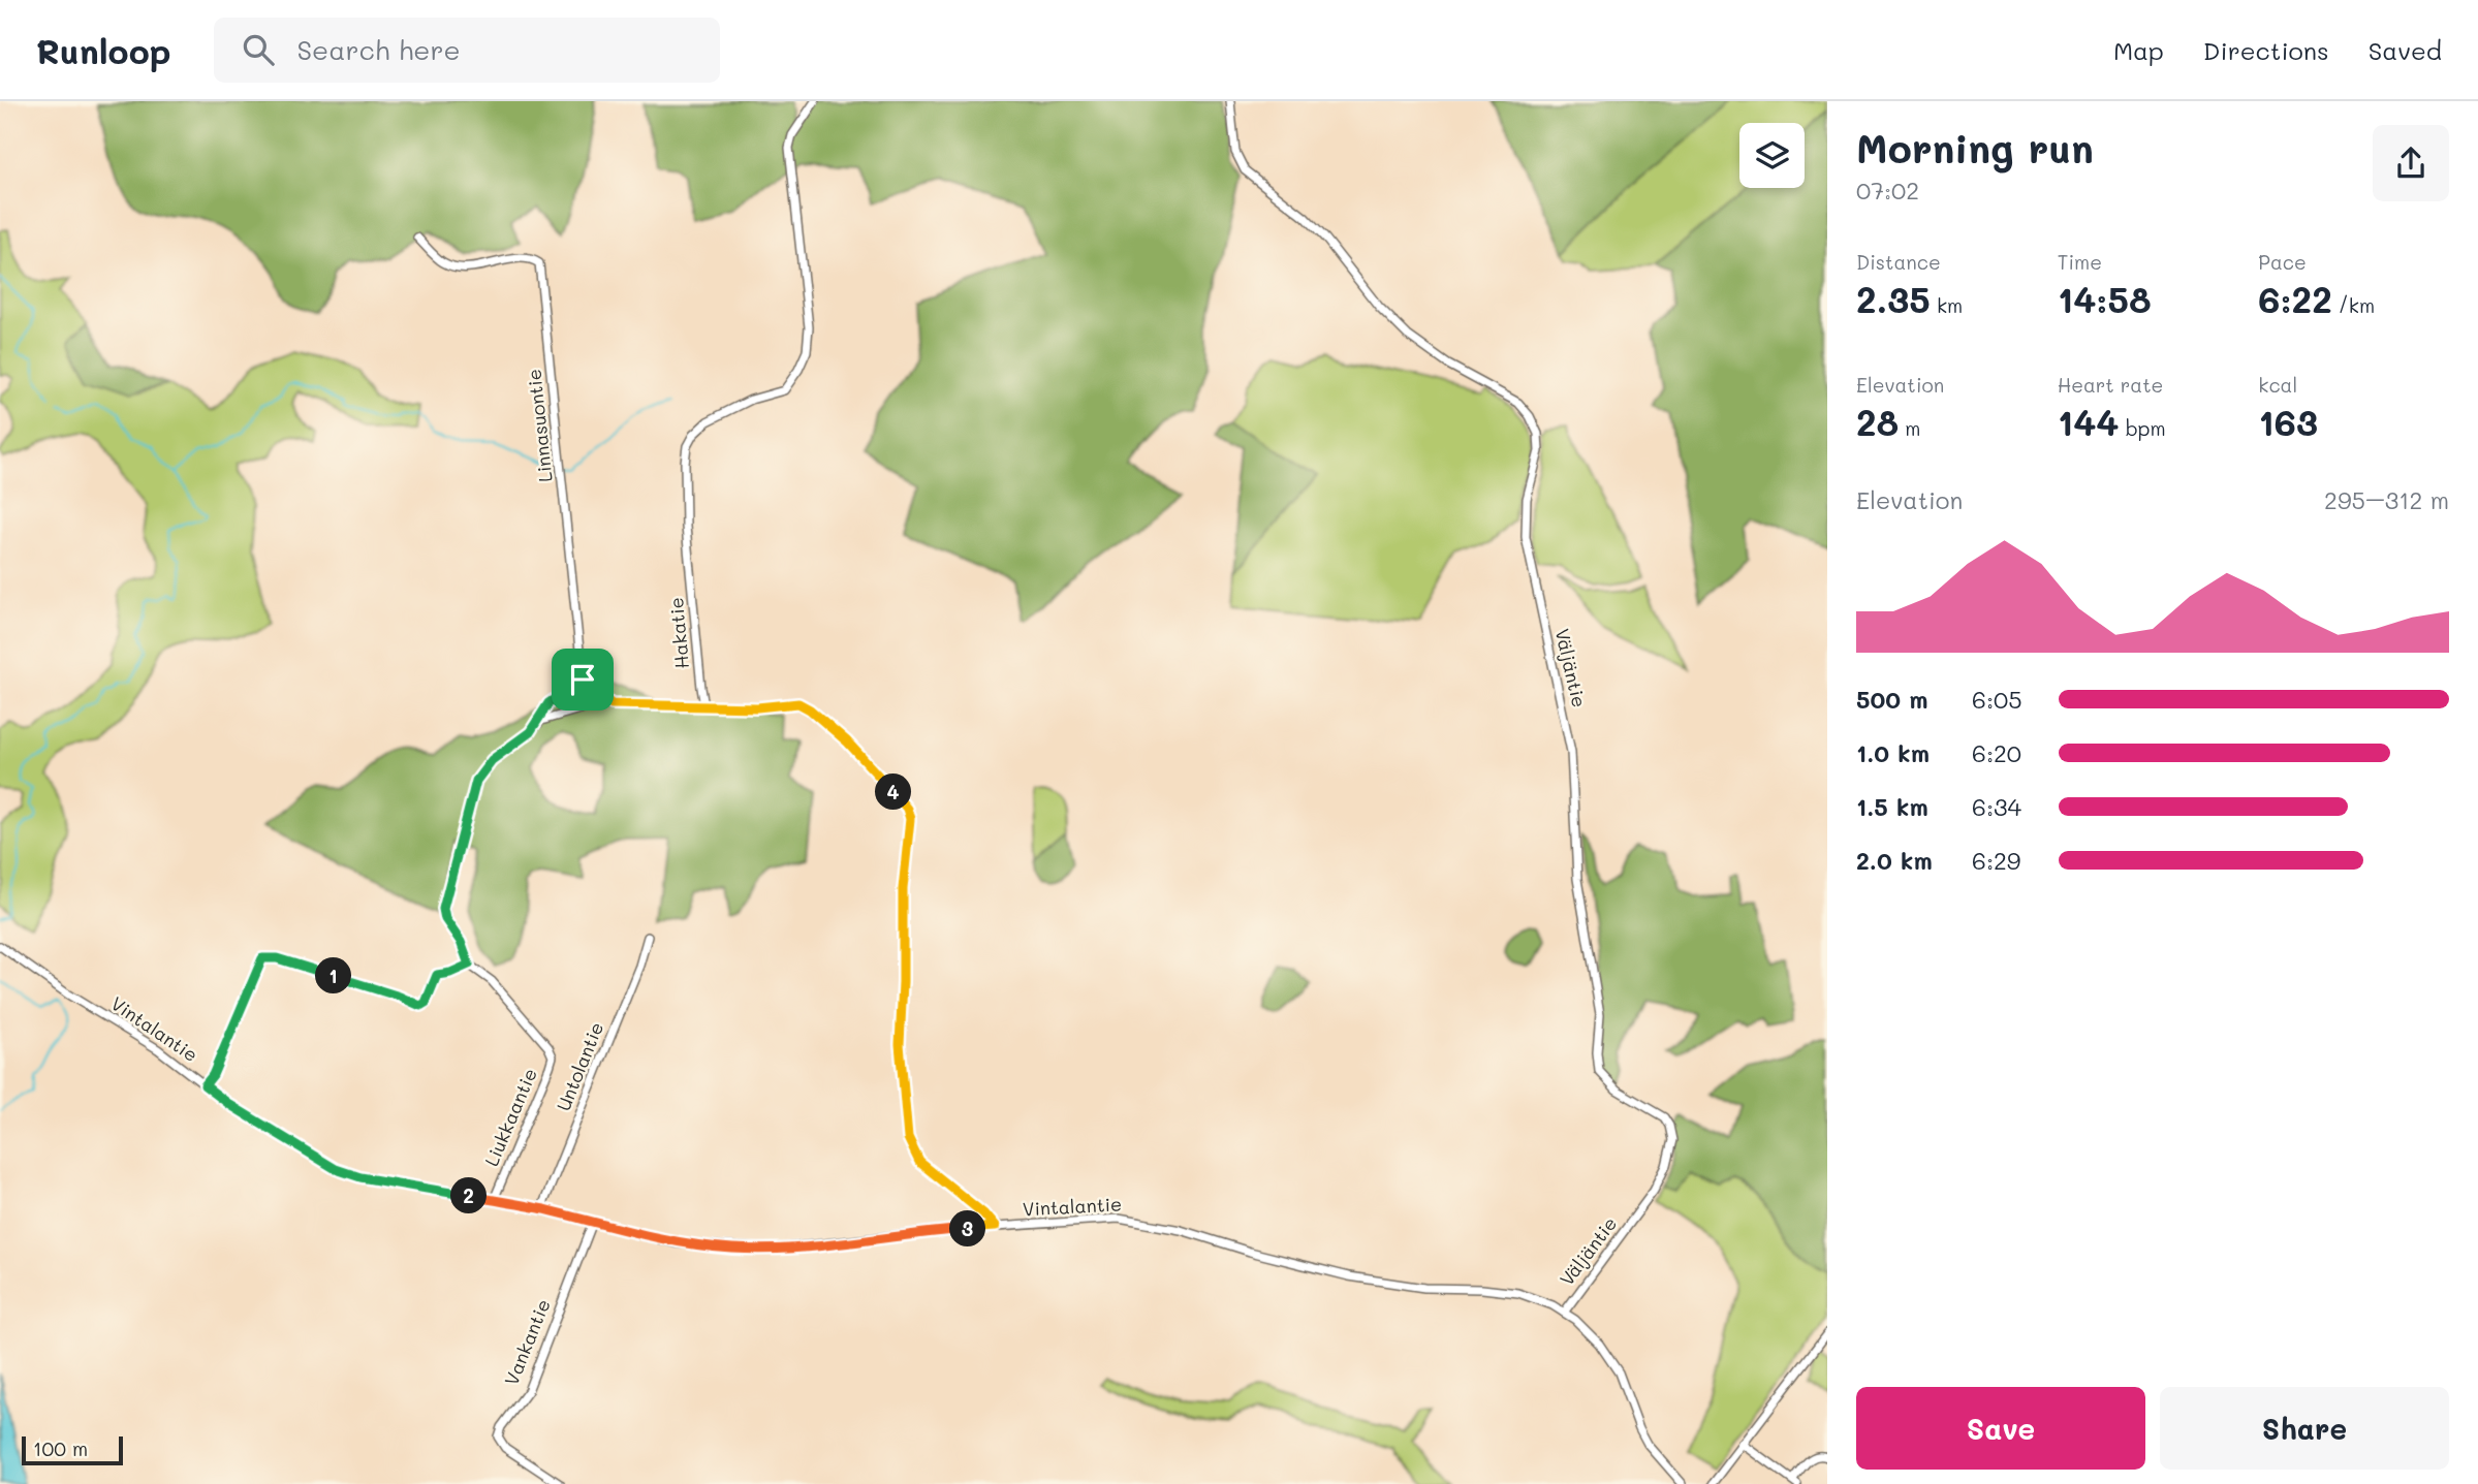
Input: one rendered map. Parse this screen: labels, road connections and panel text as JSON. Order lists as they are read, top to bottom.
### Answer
{
  "streets": {
    "street": [
      "Linnasuontie",
      "Hakatie",
      "Väljäntie",
      "Vintalantie",
      "Untolantie",
      "Liukkaantie",
      "Vankantie"
    ]
  },
  "crossings": [
    ["Hakatie", "Liukkaantie"],
    ["Väljäntie", "Vintalantie"],
    ["Vintalantie", "Untolantie"],
    ["Vintalantie", "Liukkaantie"],
    ["Vintalantie", "Vankantie"]
  ],
  "scale_bar": "100 m",
  "page": {
    "header": "Runloop",
    "search": "Search here",
    "nav": ["Map", "Directions", "Saved"],
    "heading": ["Morning run", "07:02"],
    "stats": [
      ["Distance", "2.35 km"],
      ["Time", "14:58"],
      ["Pace", "6:22 /km"],
      ["Elevation", "28 m"],
      ["Heart rate", "144 bpm"],
      ["kcal", "163"]
    ],
    "chart": ["Elevation", "295–312 m"],
    "list": [
      {
        "name": "500 m",
        "note": "6:05"
      },
      {
        "name": "1.0 km",
        "note": "6:20"
      },
      {
        "name": "1.5 km",
        "note": "6:34"
      },
      {
        "name": "2.0 km",
        "note": "6:29"
      }
    ],
    "pins": [
      "4",
      "1",
      "2",
      "3"
    ],
    "buttons": ["Save", "Share"],
    "scale": "100 m"
  }
}
